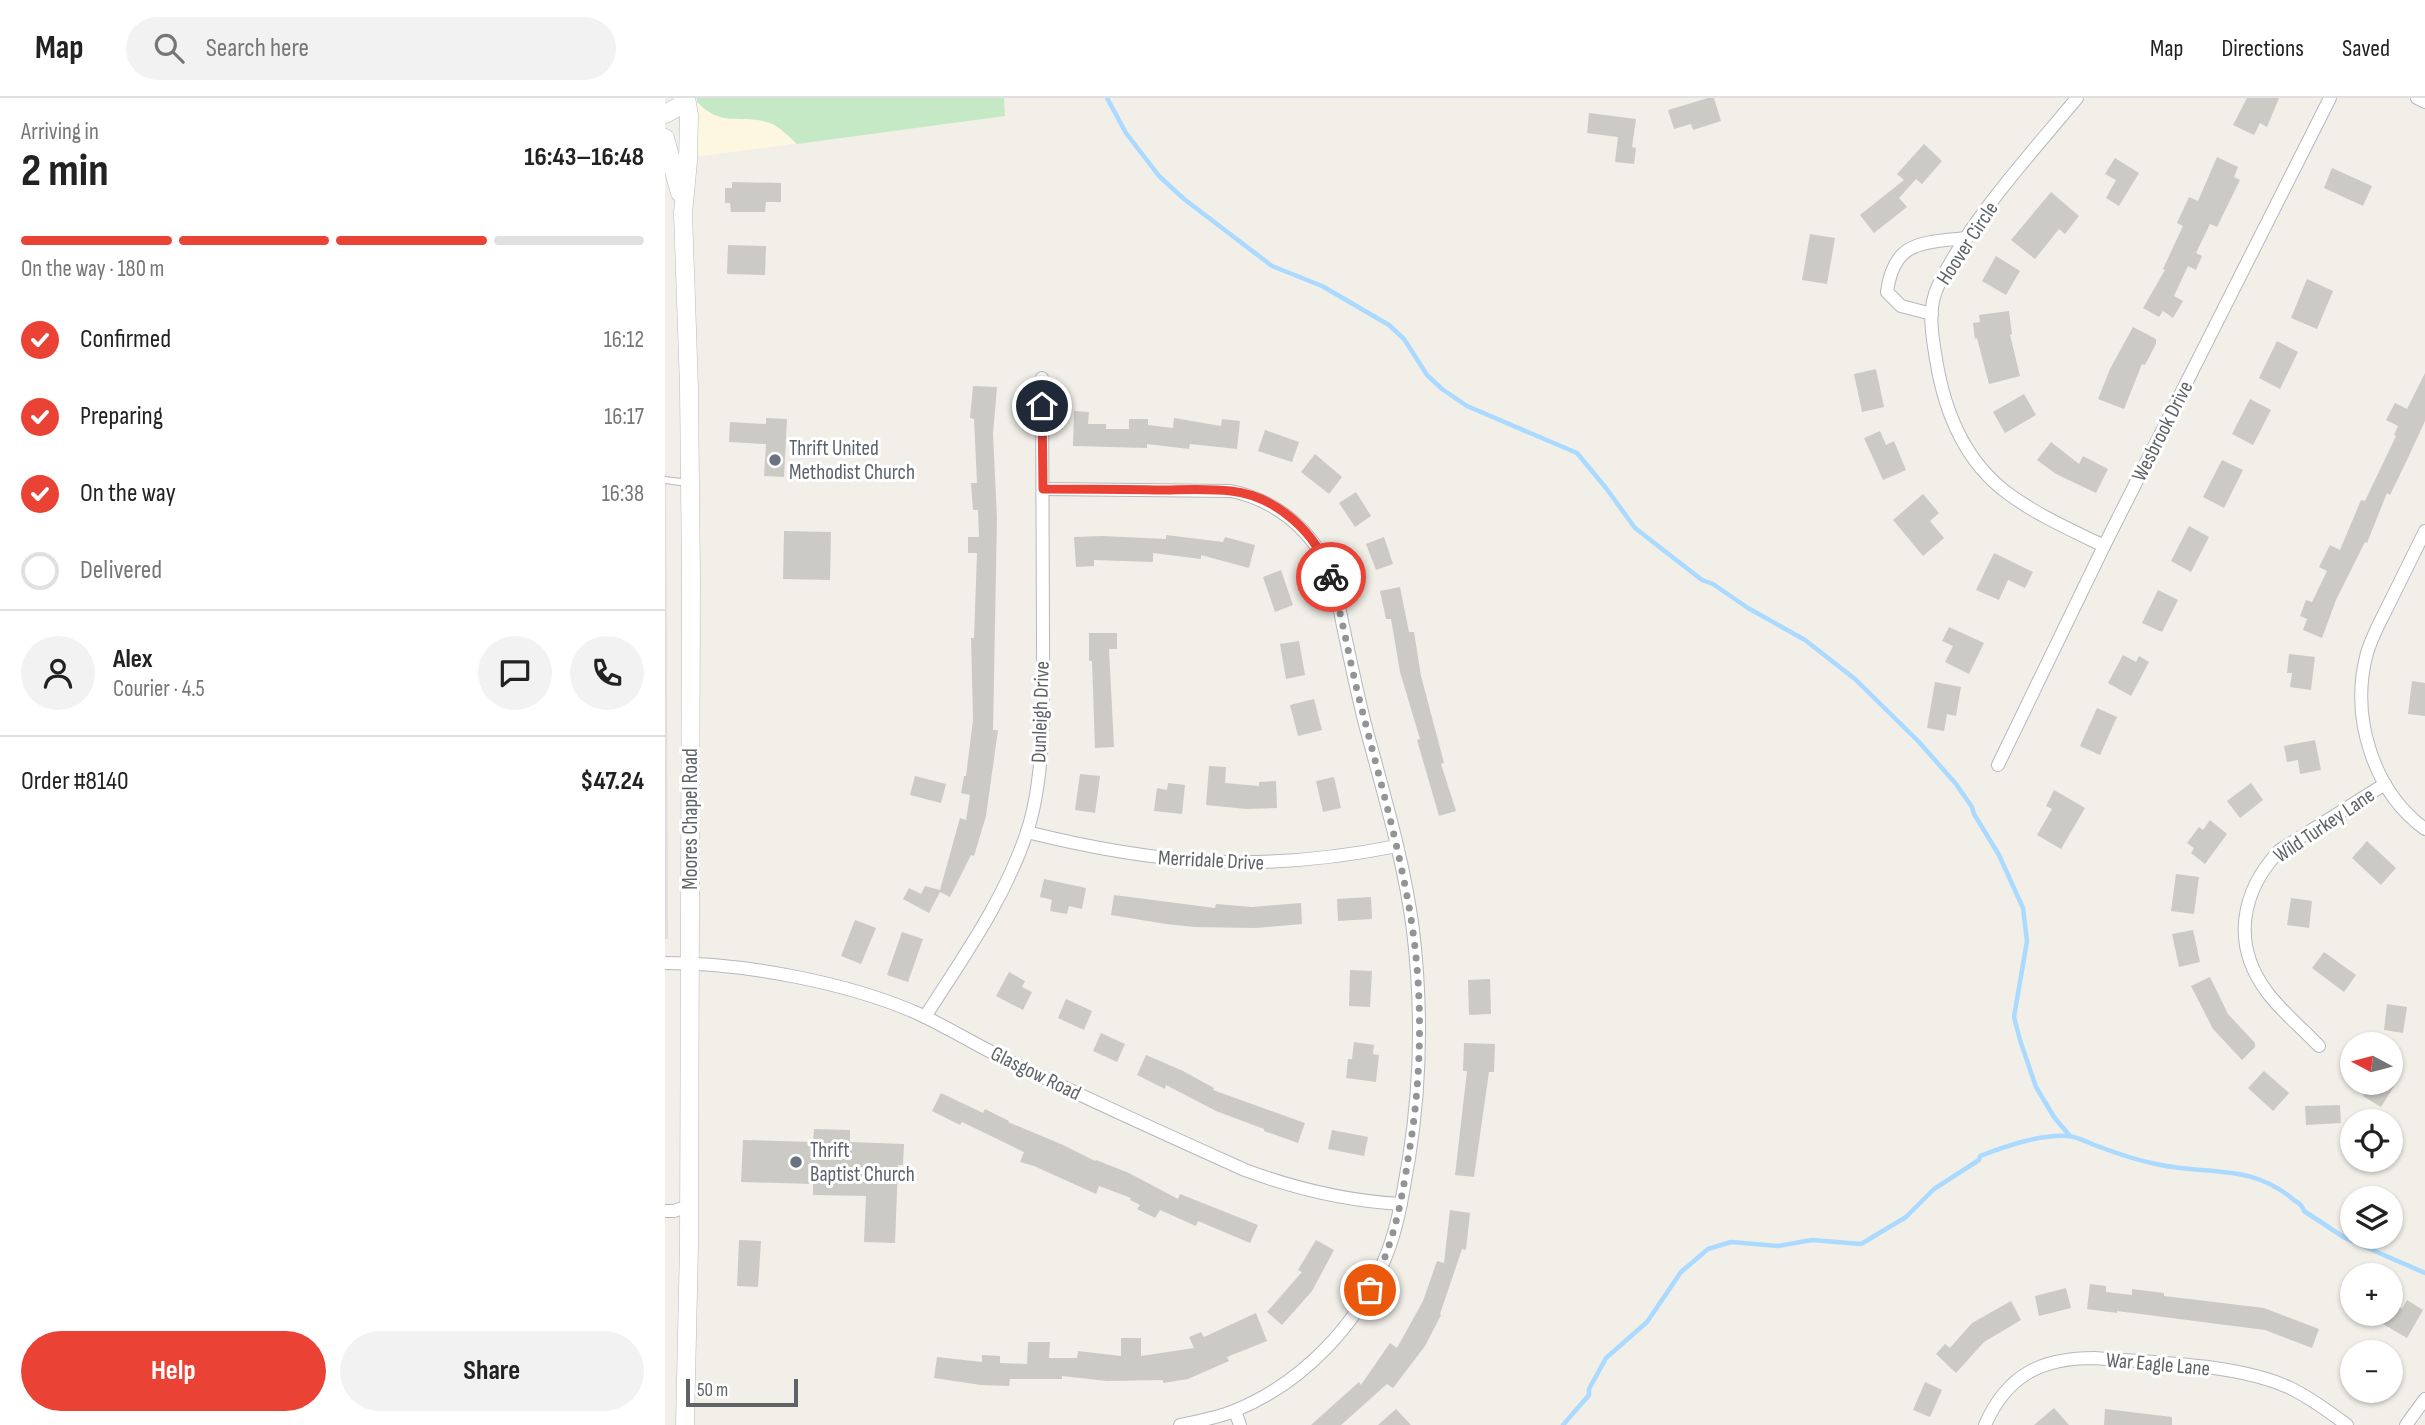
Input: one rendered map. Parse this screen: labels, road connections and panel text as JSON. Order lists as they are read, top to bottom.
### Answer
{
  "streets": {
    "main road": ["Moores Chapel Road"],
    "street": [
      "Hoover Circle",
      "Wesbrook Drive",
      "Dunleigh Drive",
      "Wild Turkey Lane",
      "Merridale Drive",
      "Glasgow Road",
      "War Eagle Lane"
    ]
  },
  "crossings": [
    ["Hoover Circle", "Wesbrook Drive"],
    ["Dunleigh Drive", "Merridale Drive"],
    ["Dunleigh Drive", "Glasgow Road"],
    ["Moores Chapel Road", "Glasgow Road"]
  ],
  "places": ["Thrift United Methodist Church", "Thrift Baptist Church"],
  "scale_bar": "50 m",
  "north": "left",
  "page": {
    "header": "Map",
    "search": "Search here",
    "nav": ["Map", "Directions", "Saved"],
    "heading": ["2 min", "Arriving in", "16:43–16:48"],
    "panel": [
      "Alex",
      "Courier · 4.5",
      "Order #8140",
      "$47.24"
    ],
    "bar": "On the way · 180 m",
    "list": [
      ["Confirmed", "16:12"],
      ["Preparing", "16:17"],
      ["On the way", "16:38"],
      "Delivered"
    ],
    "map_buttons": ["+", "−"],
    "buttons": ["Help", "Share"],
    "scale": "50 m"
  }
}
